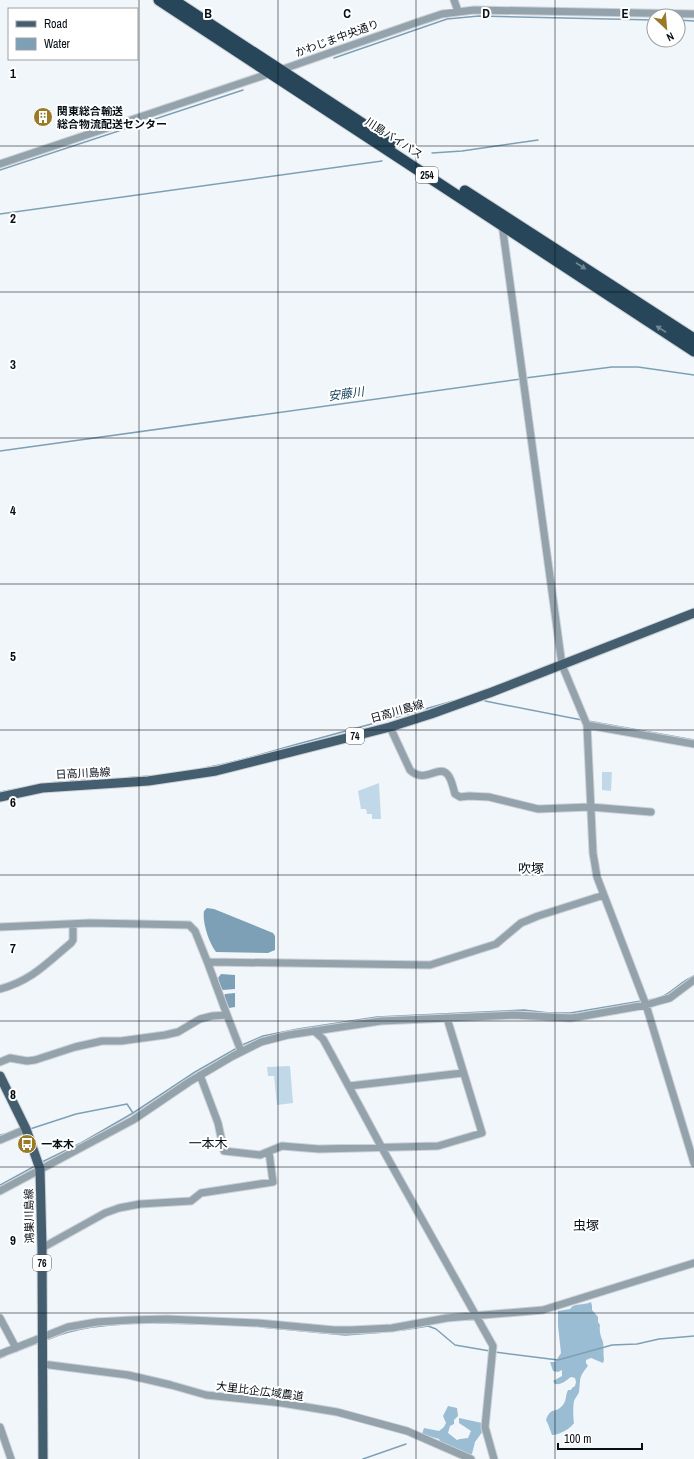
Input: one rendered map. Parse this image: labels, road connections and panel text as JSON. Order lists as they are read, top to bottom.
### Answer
{
  "streets": {
    "highway": ["川島バイパス", "254"],
    "main road": [
      "日高川島線",
      "74",
      "鴻巣川島線",
      "76"
    ],
    "street": ["かわじま中央通り", "大里比企広域農道"]
  },
  "crossings": [
    ["かわじま中央通り", "川島バイパス"],
    ["鴻巣川島線", "大里比企広域農道"]
  ],
  "districts": ["吹塚", "一本木", "虫塚"],
  "water": ["安藤川"],
  "places": {
    "building": ["関東総合輸送 総合物流配送センター"],
    "bus stop": ["一本木"]
  },
  "legend": ["Road", "Water"],
  "scale_bar": "100 m",
  "north": "bottom right",
  "grid": {
    "columns": [
      "B",
      "C",
      "D",
      "E"
    ],
    "rows": [
      "1",
      "2",
      "3",
      "4",
      "5",
      "6",
      "7",
      "8",
      "9"
    ]
  }
}
